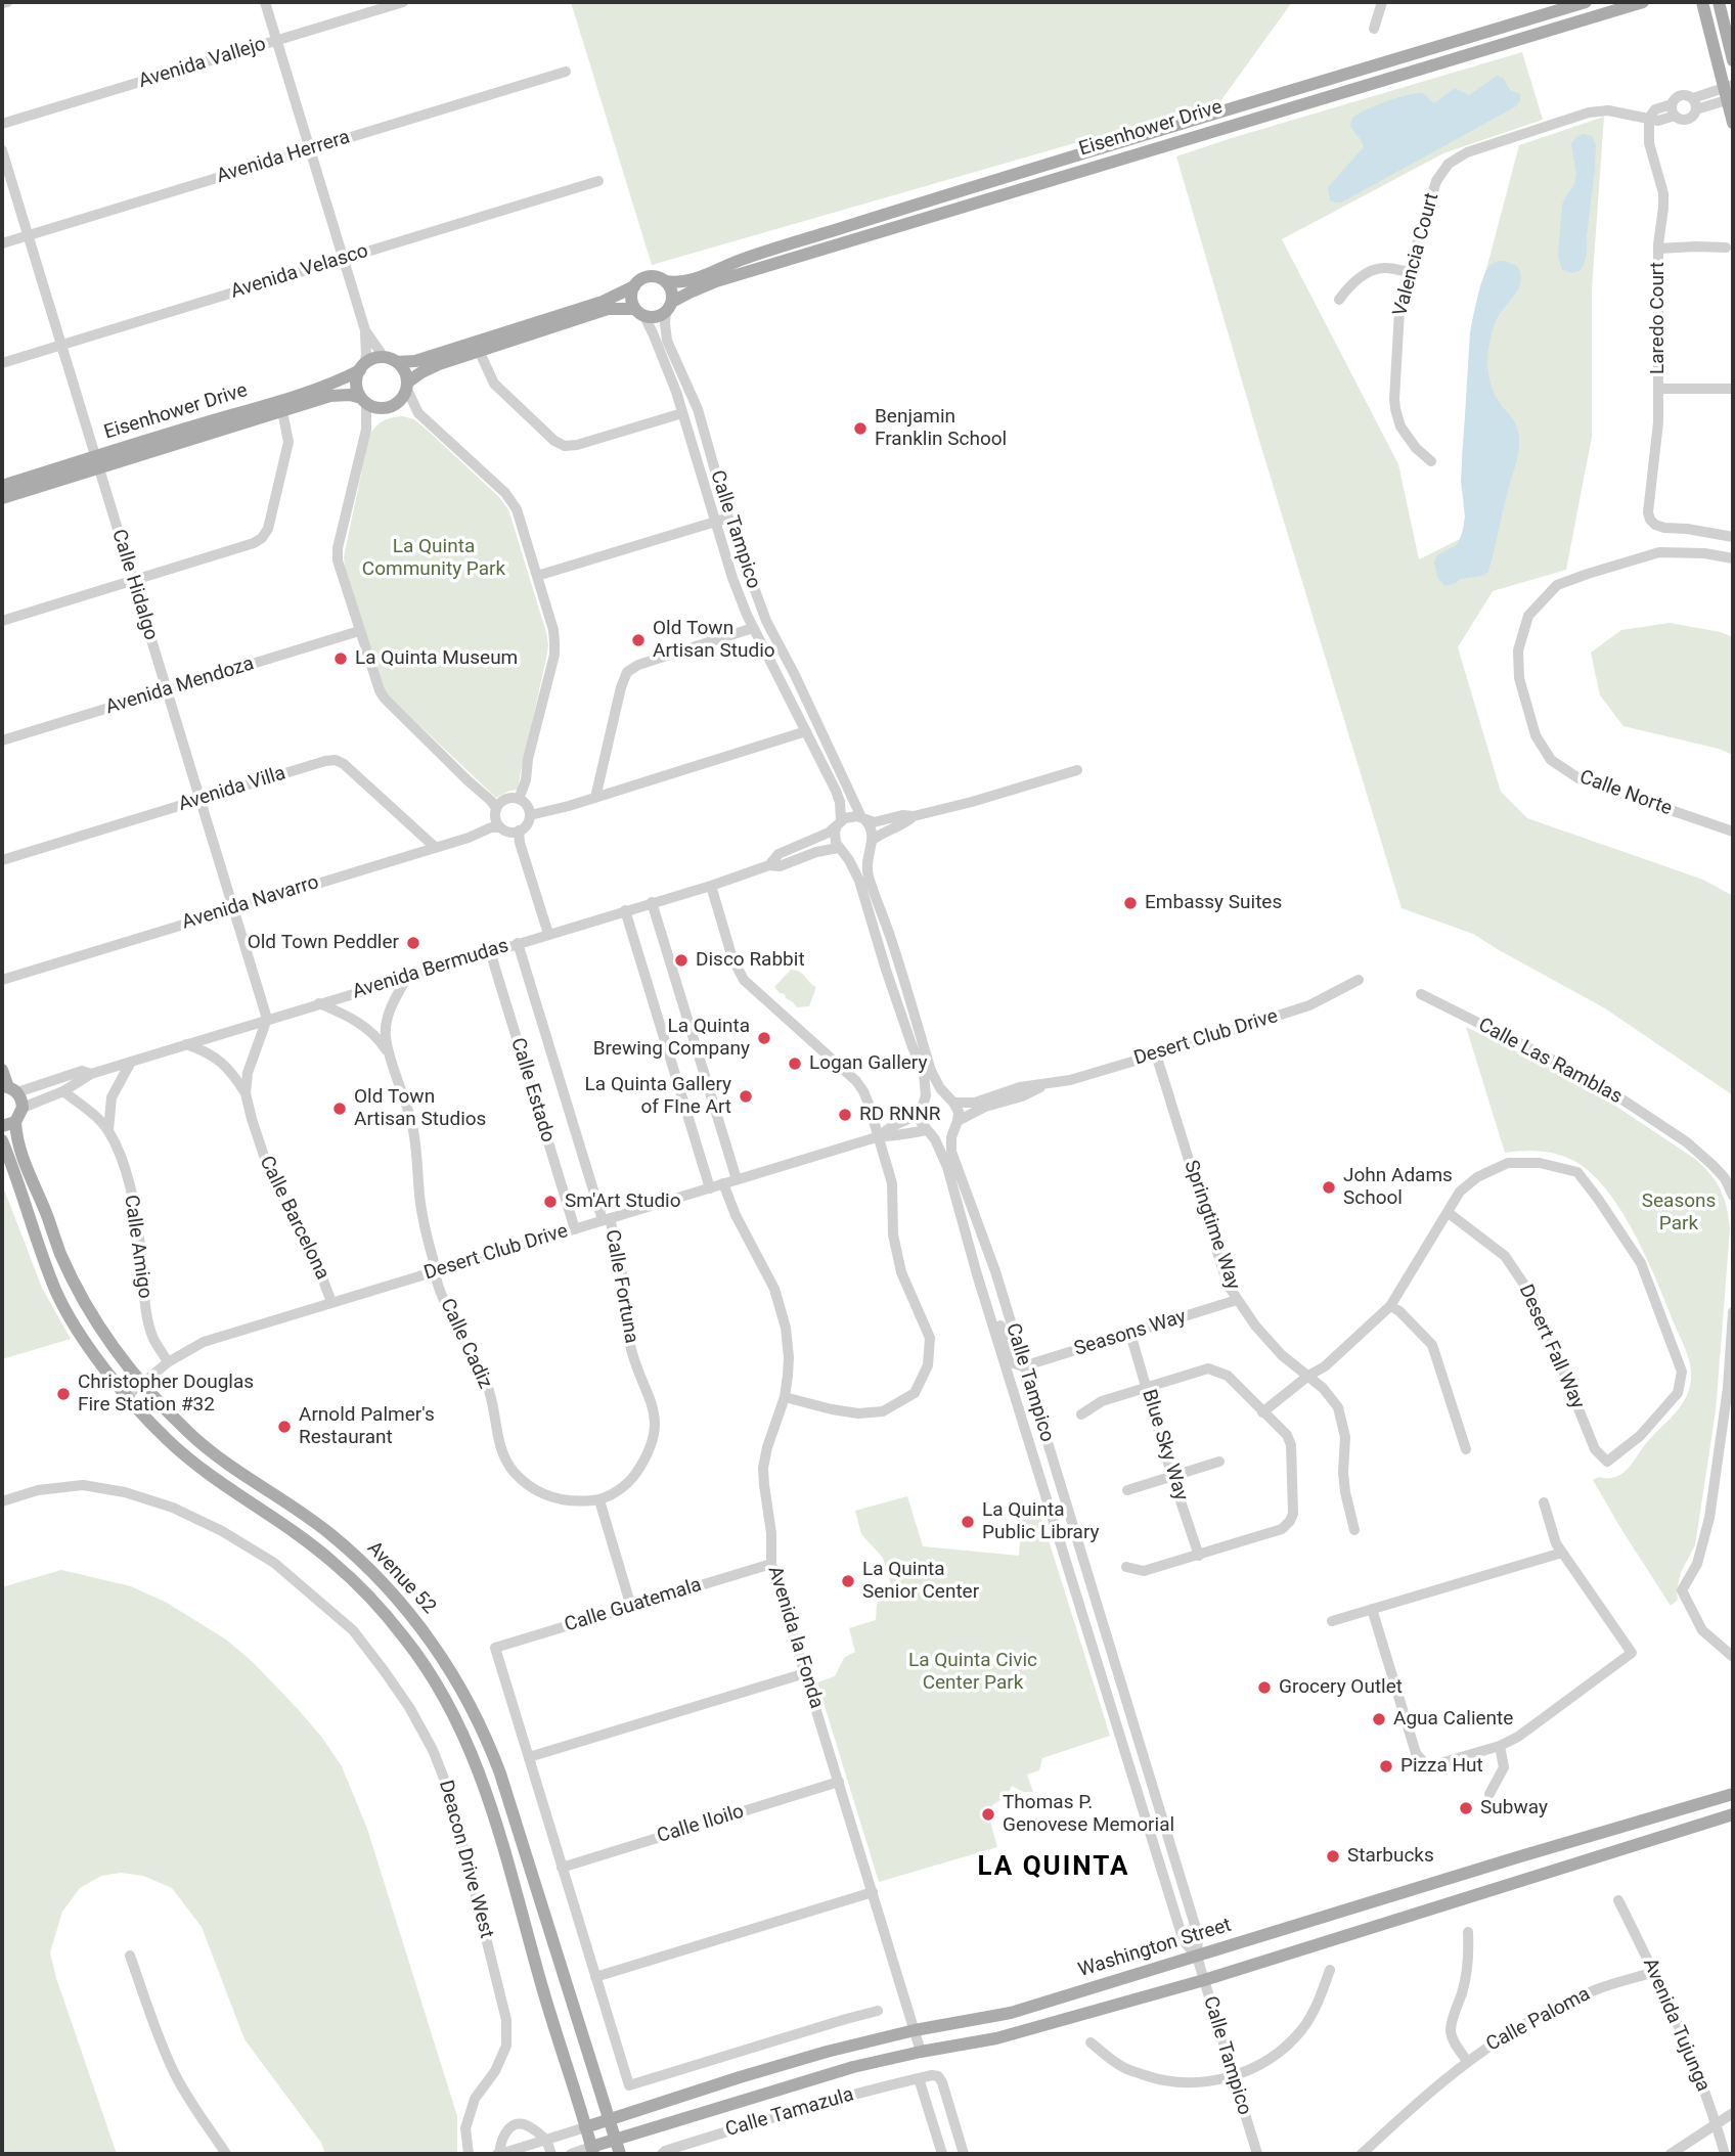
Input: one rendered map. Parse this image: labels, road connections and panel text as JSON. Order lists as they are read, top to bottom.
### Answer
{
  "streets": {
    "main road": ["Eisenhower Drive", "Avenue 52", "Washington Street"],
    "street": [
      "Avenida Vallejo",
      "Avenida Herrera",
      "Valencia Court",
      "Avenida Velasco",
      "Laredo Court",
      "Calle Tampico",
      "Calle Hidalgo",
      "Avenida Mendoza",
      "Avenida Villa",
      "Calle Norte",
      "Avenida Navarro",
      "Avenida Bermudas",
      "Desert Club Drive",
      "Calle Las Ramblas",
      "Calle Estado",
      "Calle Barcelona",
      "Springtime Way",
      "Calle Amigo",
      "Calle Fortuna",
      "Seasons Way",
      "Calle Cadiz",
      "Desert Fall Way",
      "Blue Sky Way",
      "Calle Guatemala",
      "Avenida la Fonda",
      "Calle Iloilo",
      "Deacon Drive West",
      "Calle Paloma",
      "Avenida Tujunga",
      "Calle Tamazula"
    ]
  },
  "crossings": [
    ["Eisenhower Drive", "Calle Tampico"],
    ["Eisenhower Drive", "Calle Hidalgo"],
    ["Avenida Herrera", "Calle Hidalgo"],
    ["Valencia Court", "Laredo Court"],
    ["Avenida Velasco", "Calle Hidalgo"],
    ["Calle Tampico", "Avenida Bermudas"],
    ["Calle Tampico", "Desert Club Drive"],
    ["Calle Tampico", "Seasons Way"],
    ["Calle Tampico", "Washington Street"],
    ["Calle Hidalgo", "Avenida Mendoza"],
    ["Calle Hidalgo", "Avenida Villa"],
    ["Calle Hidalgo", "Avenida Navarro"],
    ["Calle Hidalgo", "Avenida Bermudas"],
    ["Calle Hidalgo", "Calle Barcelona"],
    ["Avenida Villa", "Avenida Navarro"],
    ["Avenida Bermudas", "Calle Estado"],
    ["Avenida Bermudas", "Calle Barcelona"],
    ["Avenida Bermudas", "Calle Amigo"],
    ["Avenida Bermudas", "Calle Cadiz"],
    ["Desert Club Drive", "Calle Estado"],
    ["Desert Club Drive", "Calle Barcelona"],
    ["Desert Club Drive", "Springtime Way"],
    ["Desert Club Drive", "Calle Amigo"],
    ["Desert Club Drive", "Calle Fortuna"],
    ["Desert Club Drive", "Calle Cadiz"],
    ["Desert Club Drive", "Avenue 52"],
    ["Desert Club Drive", "Avenida la Fonda"],
    ["Calle Estado", "Calle Fortuna"],
    ["Springtime Way", "Seasons Way"],
    ["Calle Fortuna", "Calle Cadiz"],
    ["Seasons Way", "Blue Sky Way"],
    ["Avenue 52", "Washington Street"],
    ["Calle Guatemala", "Avenida la Fonda"],
    ["Avenida la Fonda", "Calle Iloilo"],
    ["Avenida la Fonda", "Washington Street"],
    ["Calle Paloma", "Avenida Tujunga"]
  ],
  "districts": ["LA QUINTA"],
  "parks": ["La Quinta Community Park", "Seasons Park", "La Quinta Civic Center Park"],
  "places": [
    "Benjamin Franklin School",
    "Old Town Artisan Studio",
    "La Quinta Museum",
    "Embassy Suites",
    "Old Town Peddler",
    "Disco Rabbit",
    "La Quinta Brewing Company",
    "Logan Gallery",
    "La Quinta Gallery of FIne Art",
    "Old Town Artisan Studios",
    "RD RNNR",
    "John Adams School",
    "Sm'Art Studio",
    "Christopher Douglas Fire Station #32",
    "Arnold Palmer's Restaurant",
    "La Quinta Public Library",
    "La Quinta Senior Center",
    "Grocery Outlet",
    "Agua Caliente",
    "Pizza Hut",
    "Subway",
    "Thomas P. Genovese Memorial",
    "Starbucks"
  ]
}
